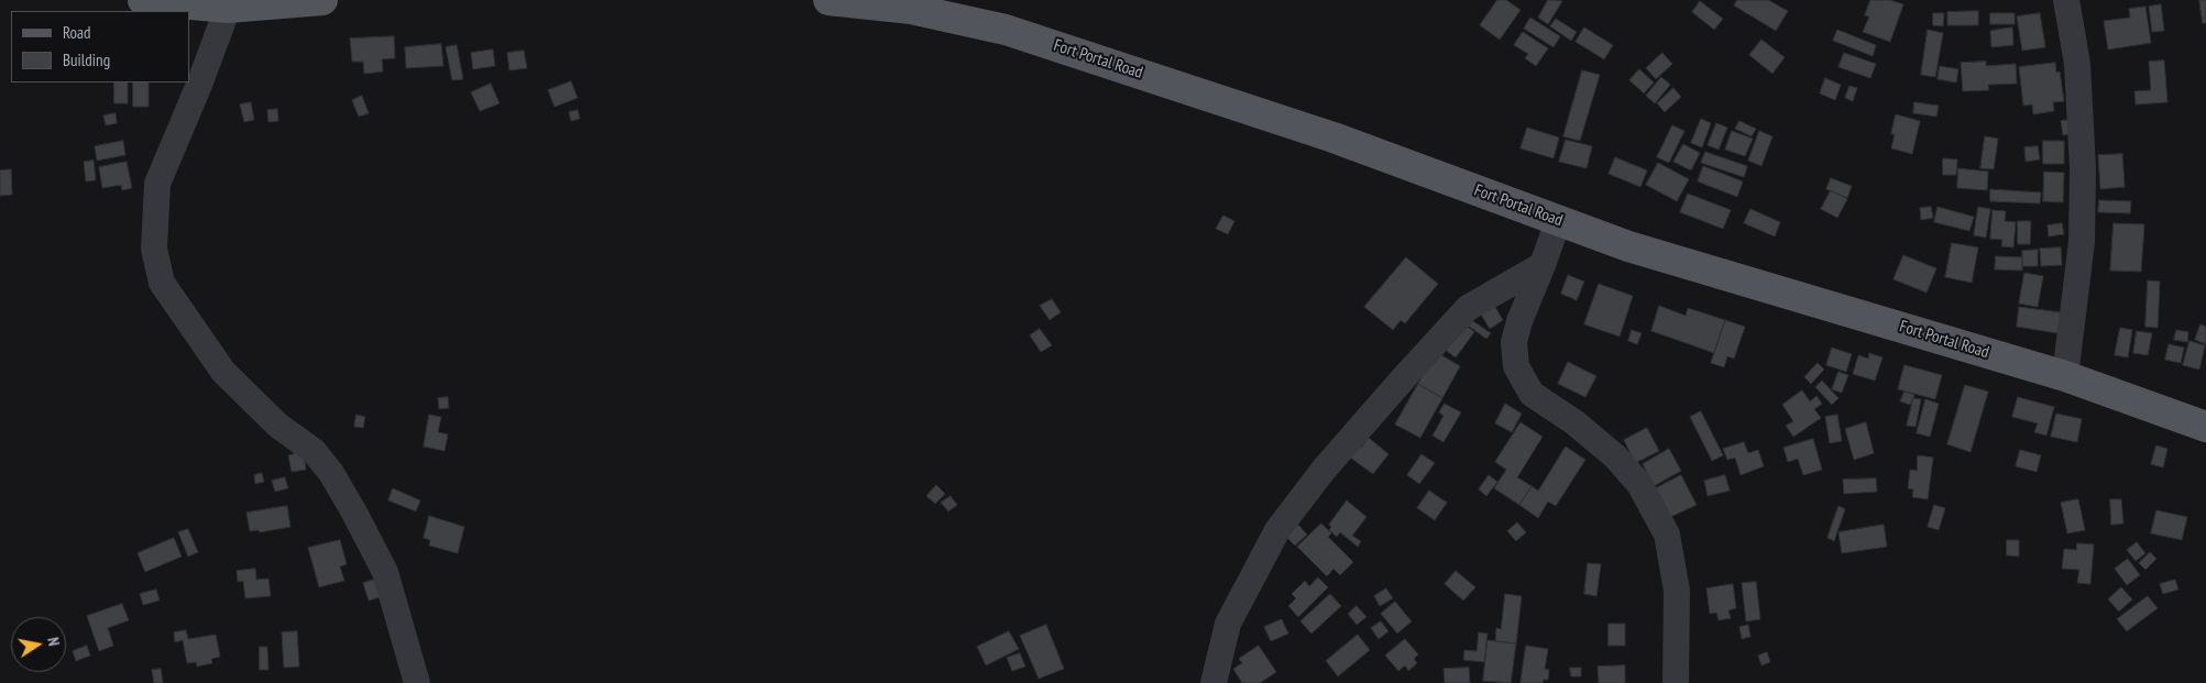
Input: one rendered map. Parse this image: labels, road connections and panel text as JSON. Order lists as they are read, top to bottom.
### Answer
{
  "streets": {
    "main road": ["Fort Portal Road"]
  },
  "legend": ["Road", "Building"],
  "north": "right"
}
